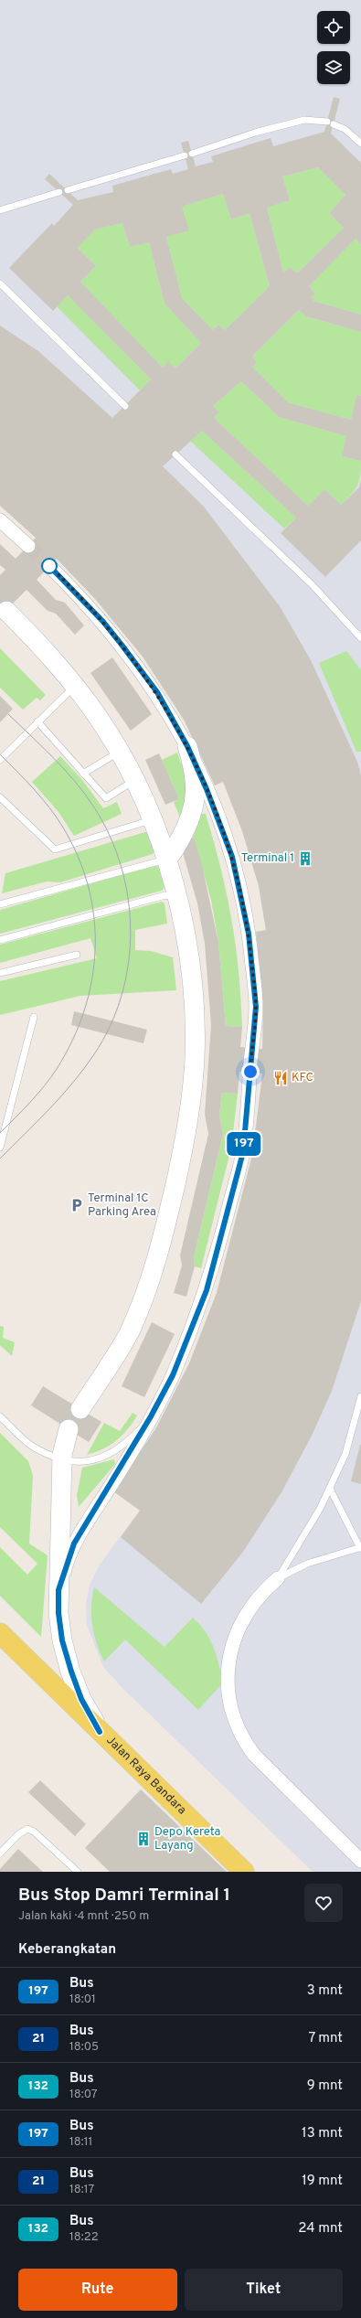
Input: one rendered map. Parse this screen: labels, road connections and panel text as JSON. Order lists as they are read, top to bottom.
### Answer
{
  "streets": {
    "main road": ["Jalan Raya Bandara"]
  },
  "places": {
    "building": ["Terminal 1", "Depo Kereta Layang"],
    "restaurant": ["KFC"],
    "parking": ["Terminal 1C Parking Area"]
  },
  "lines": ["bus line 197"],
  "page": {
    "on_map": "197",
    "heading": [
      ["Bus Stop Damri Terminal 1", "Jalan kaki · 4 mnt · 250 m"],
      "Keberangkatan"
    ],
    "list": [
      {
        "mark": "197",
        "name": "Bus",
        "note": "18:01",
        "value": "3 mnt"
      },
      {
        "mark": "21",
        "name": "Bus",
        "note": "18:05",
        "value": "7 mnt"
      },
      {
        "mark": "132",
        "name": "Bus",
        "note": "18:07",
        "value": "9 mnt"
      },
      {
        "mark": "197",
        "name": "Bus",
        "note": "18:11",
        "value": "13 mnt"
      },
      {
        "mark": "21",
        "name": "Bus",
        "note": "18:17",
        "value": "19 mnt"
      },
      {
        "mark": "132",
        "name": "Bus",
        "note": "18:22",
        "value": "24 mnt"
      }
    ],
    "buttons": ["Rute", "Tiket"]
  }
}
